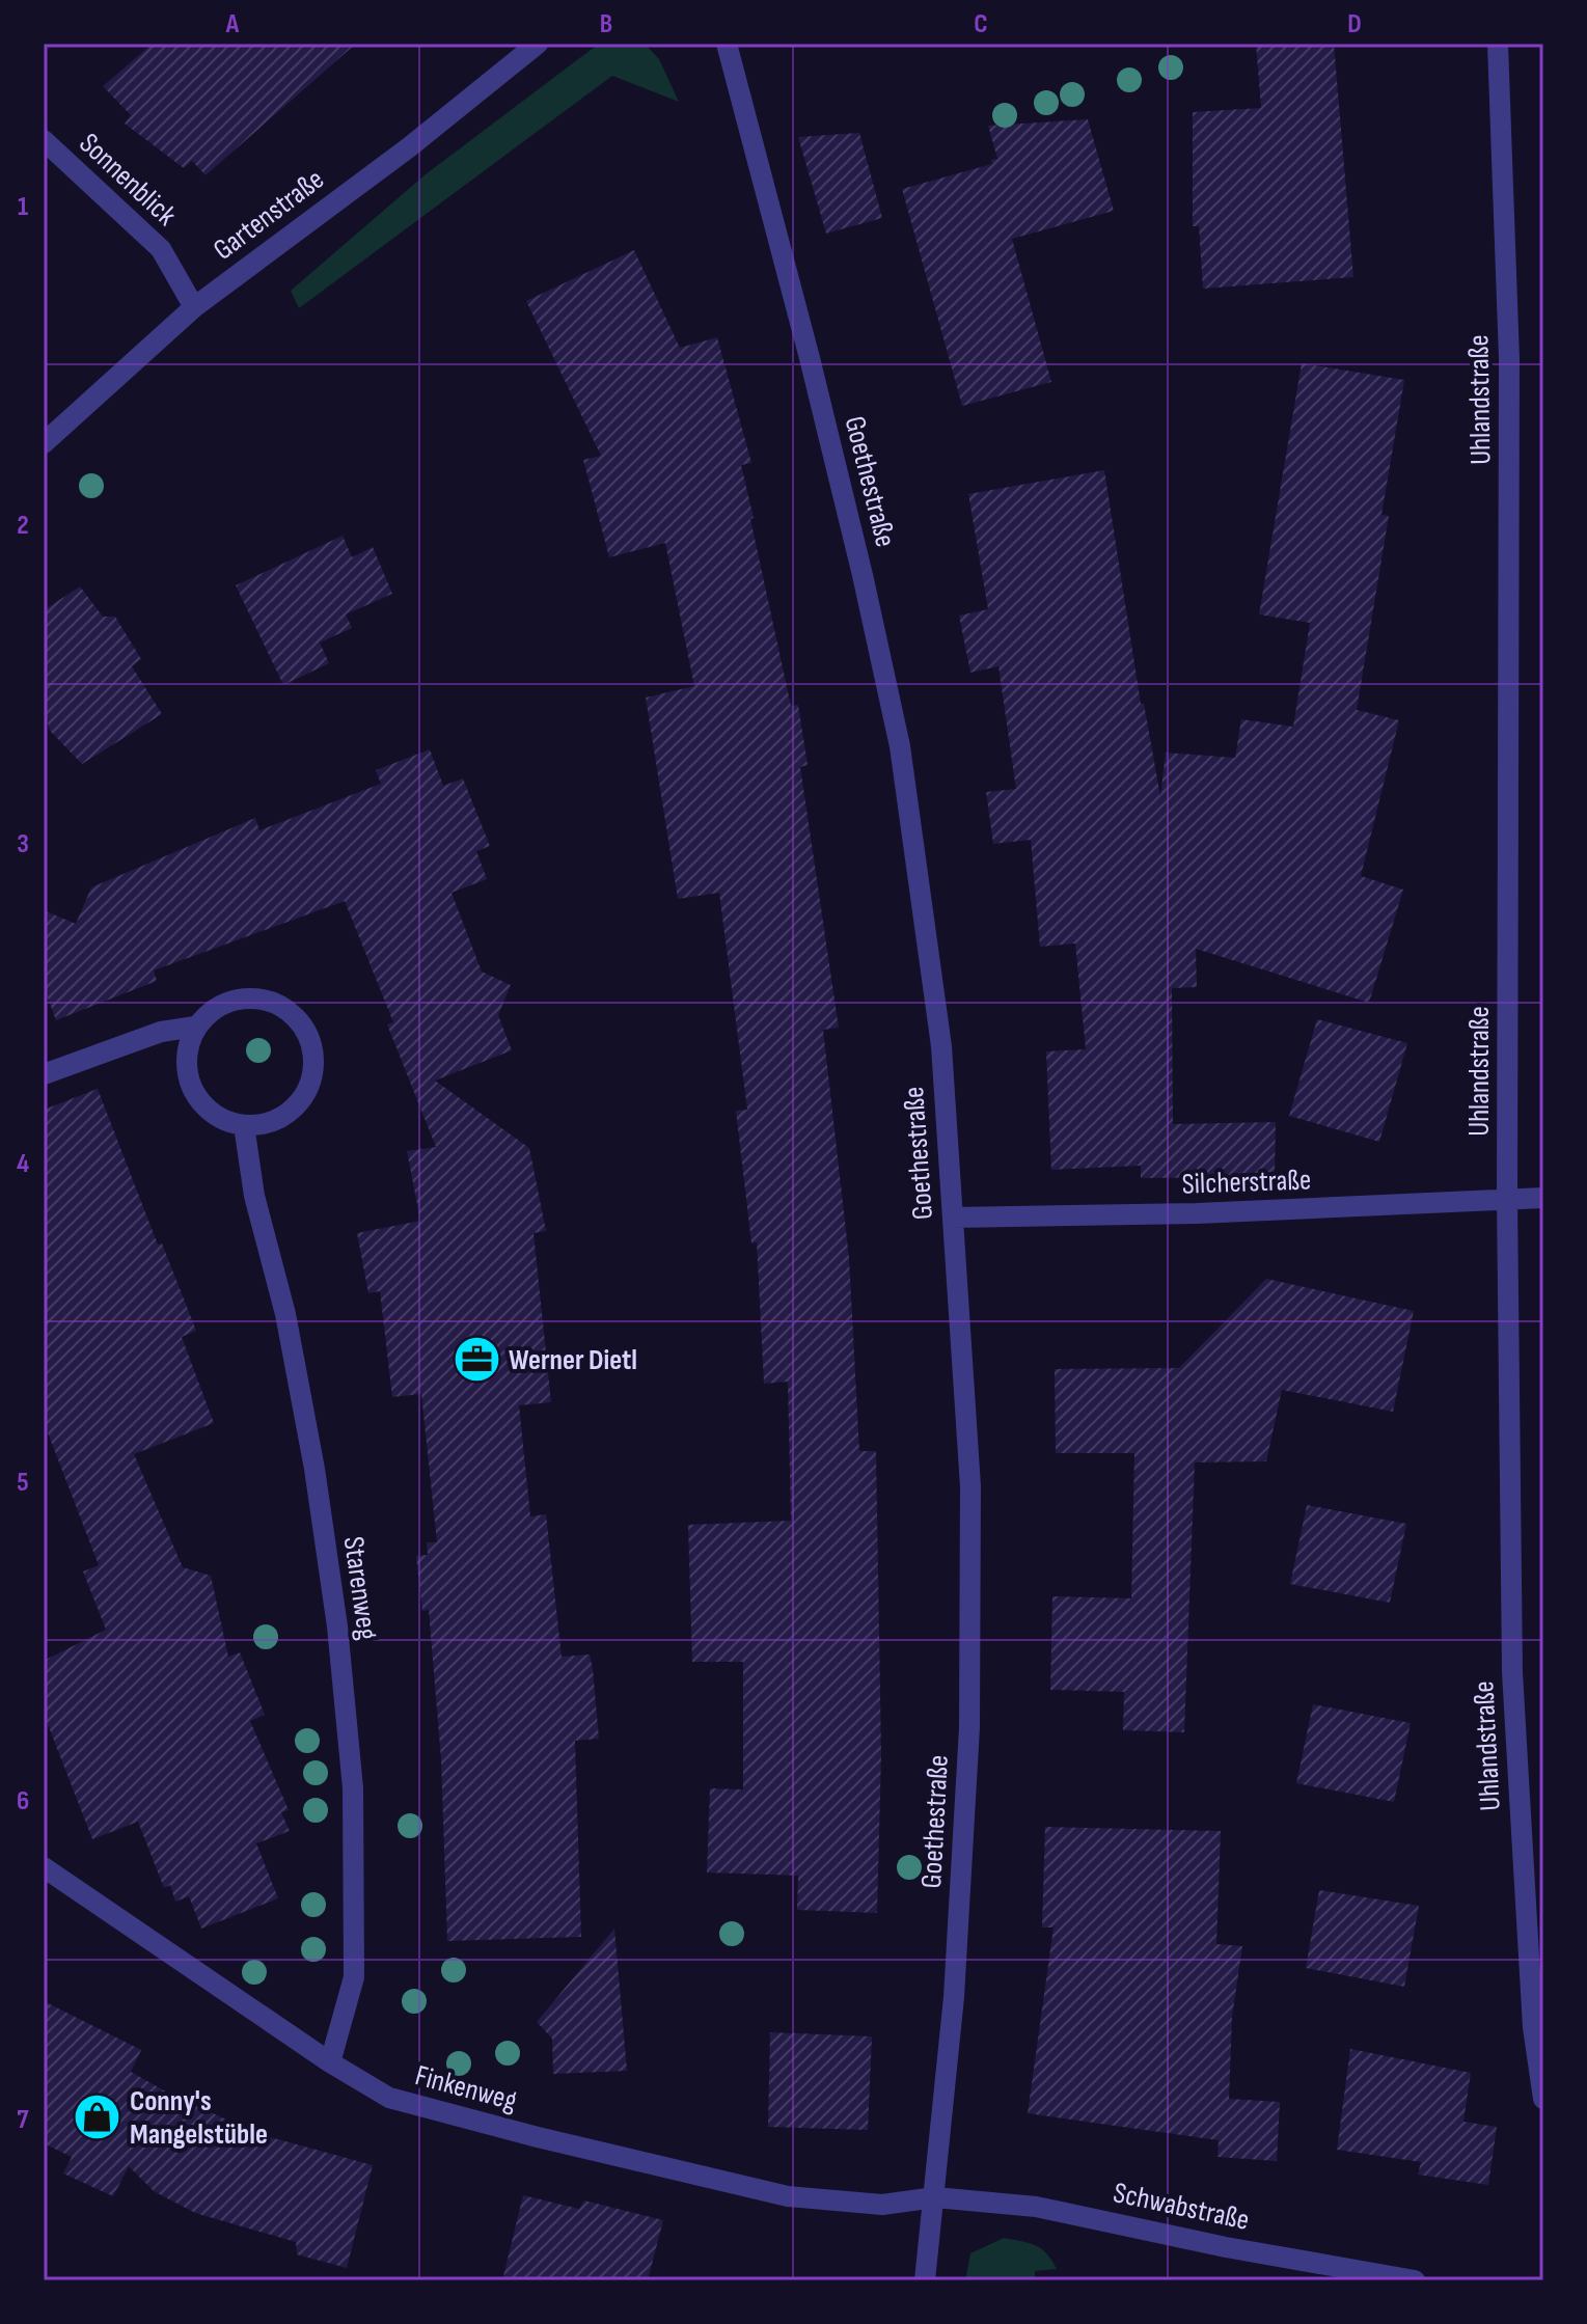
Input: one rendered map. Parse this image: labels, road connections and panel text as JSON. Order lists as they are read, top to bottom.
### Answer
{
  "streets": {
    "street": [
      "Sonnenblick",
      "Gartenstraße",
      "Uhlandstraße",
      "Goethestraße",
      "Silcherstraße",
      "Starenweg",
      "Finkenweg",
      "Schwabstraße"
    ]
  },
  "crossings": [
    ["Sonnenblick", "Gartenstraße"],
    ["Uhlandstraße", "Silcherstraße"],
    ["Goethestraße", "Silcherstraße"],
    ["Goethestraße", "Finkenweg"],
    ["Goethestraße", "Schwabstraße"],
    ["Starenweg", "Finkenweg"],
    ["Finkenweg", "Schwabstraße"]
  ],
  "places": {
    "office": ["Werner Dietl"],
    "shop": ["Conny's Mangelstüble"]
  },
  "grid": {
    "columns": [
      "A",
      "B",
      "C",
      "D"
    ],
    "rows": [
      "1",
      "2",
      "3",
      "4",
      "5",
      "6",
      "7"
    ]
  }
}
